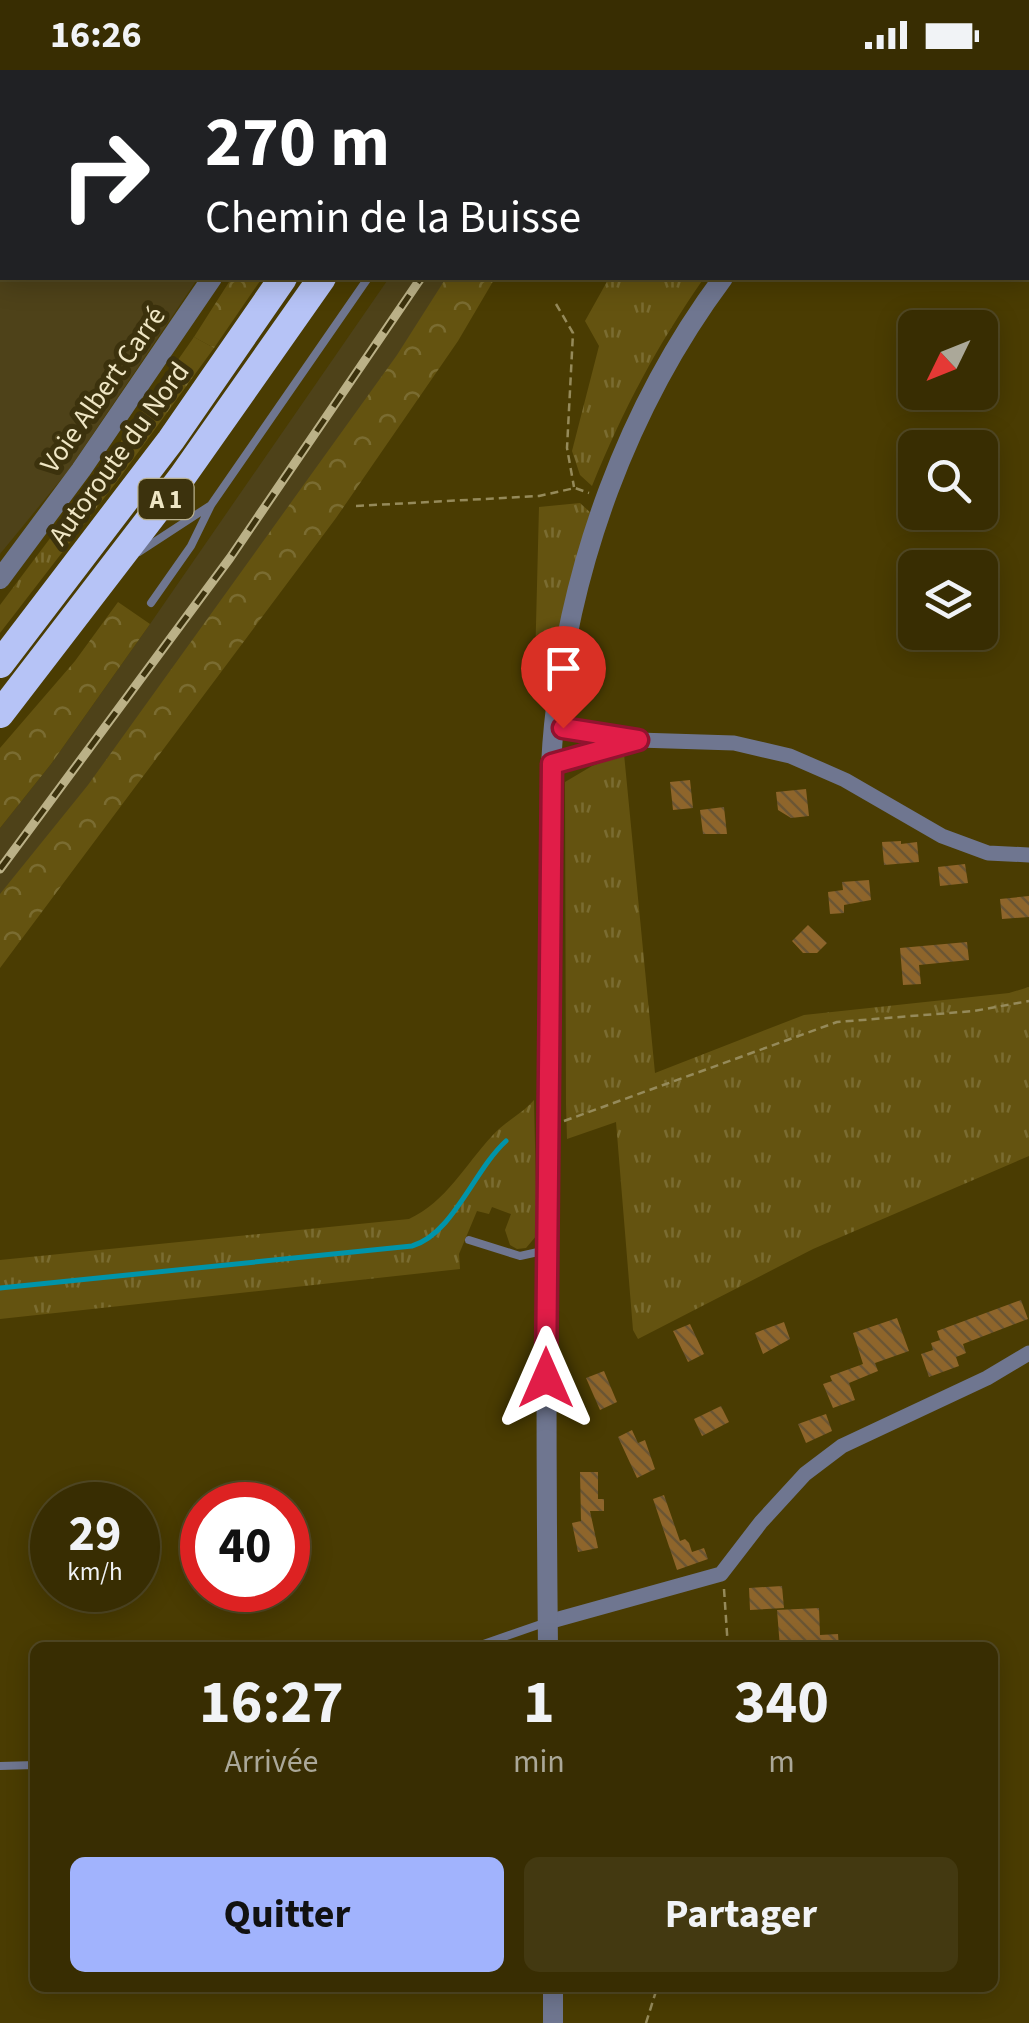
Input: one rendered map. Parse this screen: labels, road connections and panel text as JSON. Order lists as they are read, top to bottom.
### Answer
{
  "streets": {
    "highway": ["Autoroute du Nord", "A 1"],
    "street": ["Voie Albert Carré"]
  },
  "north": "bottom left",
  "page": {
    "status": "16:26",
    "turn": ["270 m", "Chemin de la Buisse"],
    "speed": "29 km/h",
    "limit": "40",
    "eta": [
      "16:27",
      "Arrivée",
      "1",
      "min",
      "340",
      "m"
    ],
    "buttons": ["Quitter", "Partager"]
  }
}
